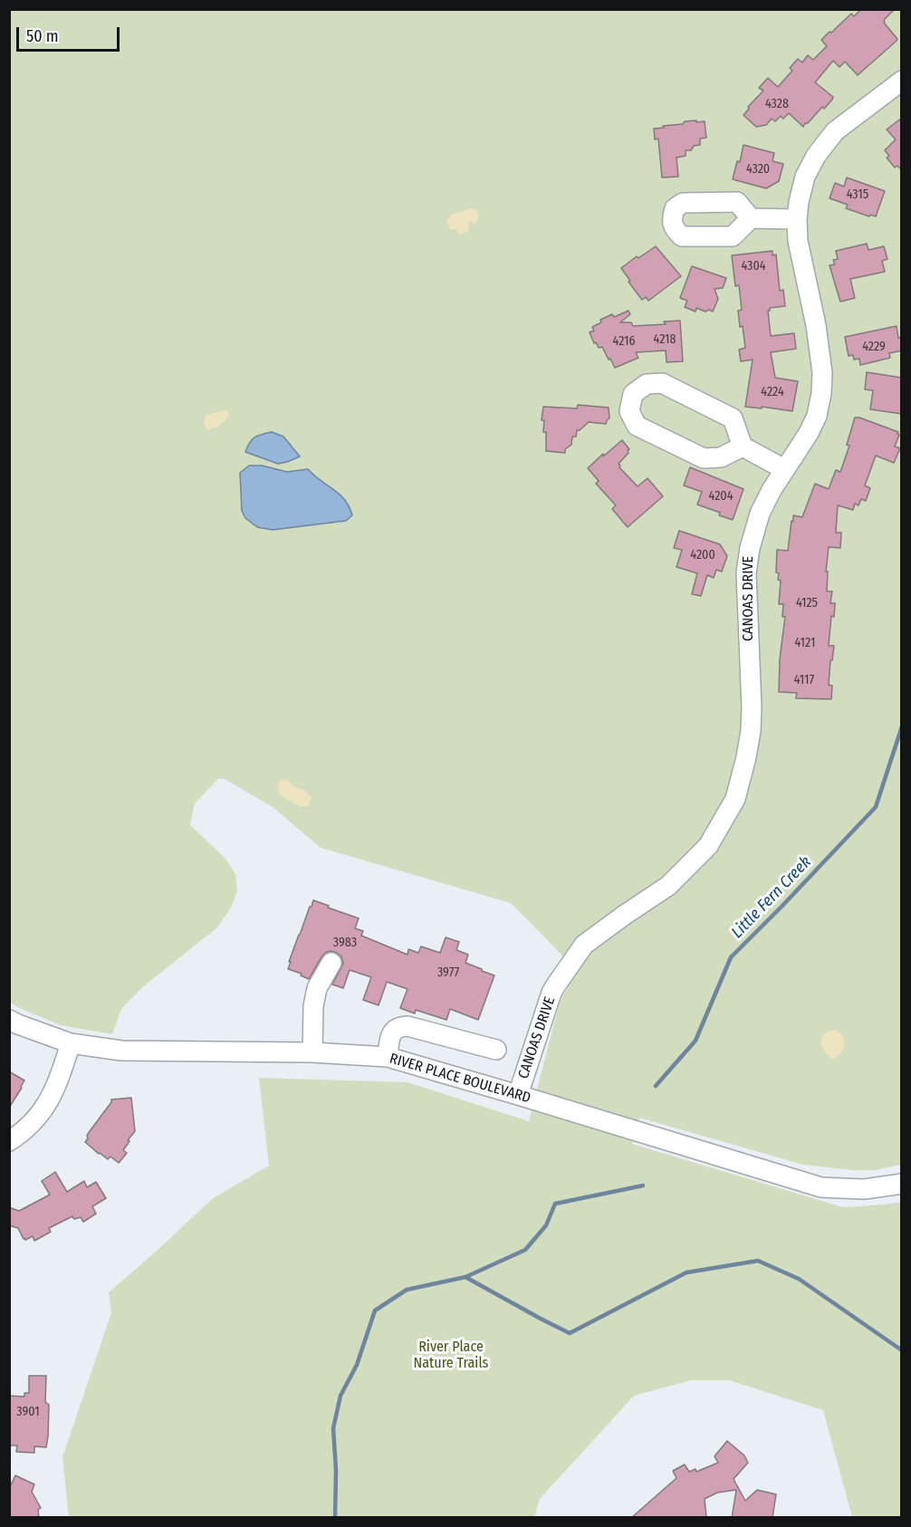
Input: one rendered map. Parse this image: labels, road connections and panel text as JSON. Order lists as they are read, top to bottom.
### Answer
{
  "streets": {
    "street": ["CANOAS DRIVE", "RIVER PLACE BOULEVARD"]
  },
  "crossings": [
    ["CANOAS DRIVE", "RIVER PLACE BOULEVARD"]
  ],
  "water": ["Little Fern Creek"],
  "parks": ["River Place Nature Trails"],
  "house_numbers": [
    "4328",
    "4320",
    "4315",
    "4304",
    "4218",
    "4216",
    "4229",
    "4224",
    "4204",
    "4200",
    "4125",
    "4121",
    "4117",
    "3983",
    "3977",
    "3901"
  ],
  "scale_bar": "50 m"
}
